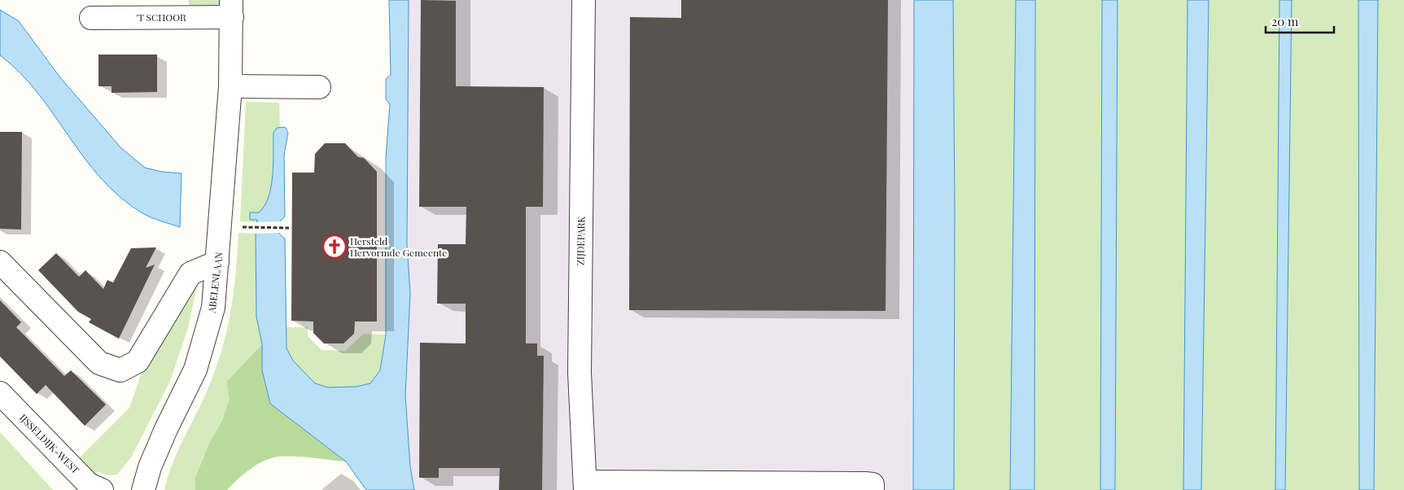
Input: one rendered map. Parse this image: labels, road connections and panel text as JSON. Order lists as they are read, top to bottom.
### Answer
{
  "streets": {
    "street": [
      "'T SCHOOR",
      "ZIJDEPARK",
      "ABELENLAAN",
      "IJSSELDIJK-WEST"
    ]
  },
  "crossings": [
    ["'T SCHOOR", "ABELENLAAN"]
  ],
  "places": {
    "church": ["Hersteld Hervormde Gemeente"]
  },
  "scale_bar": "20 m"
}
